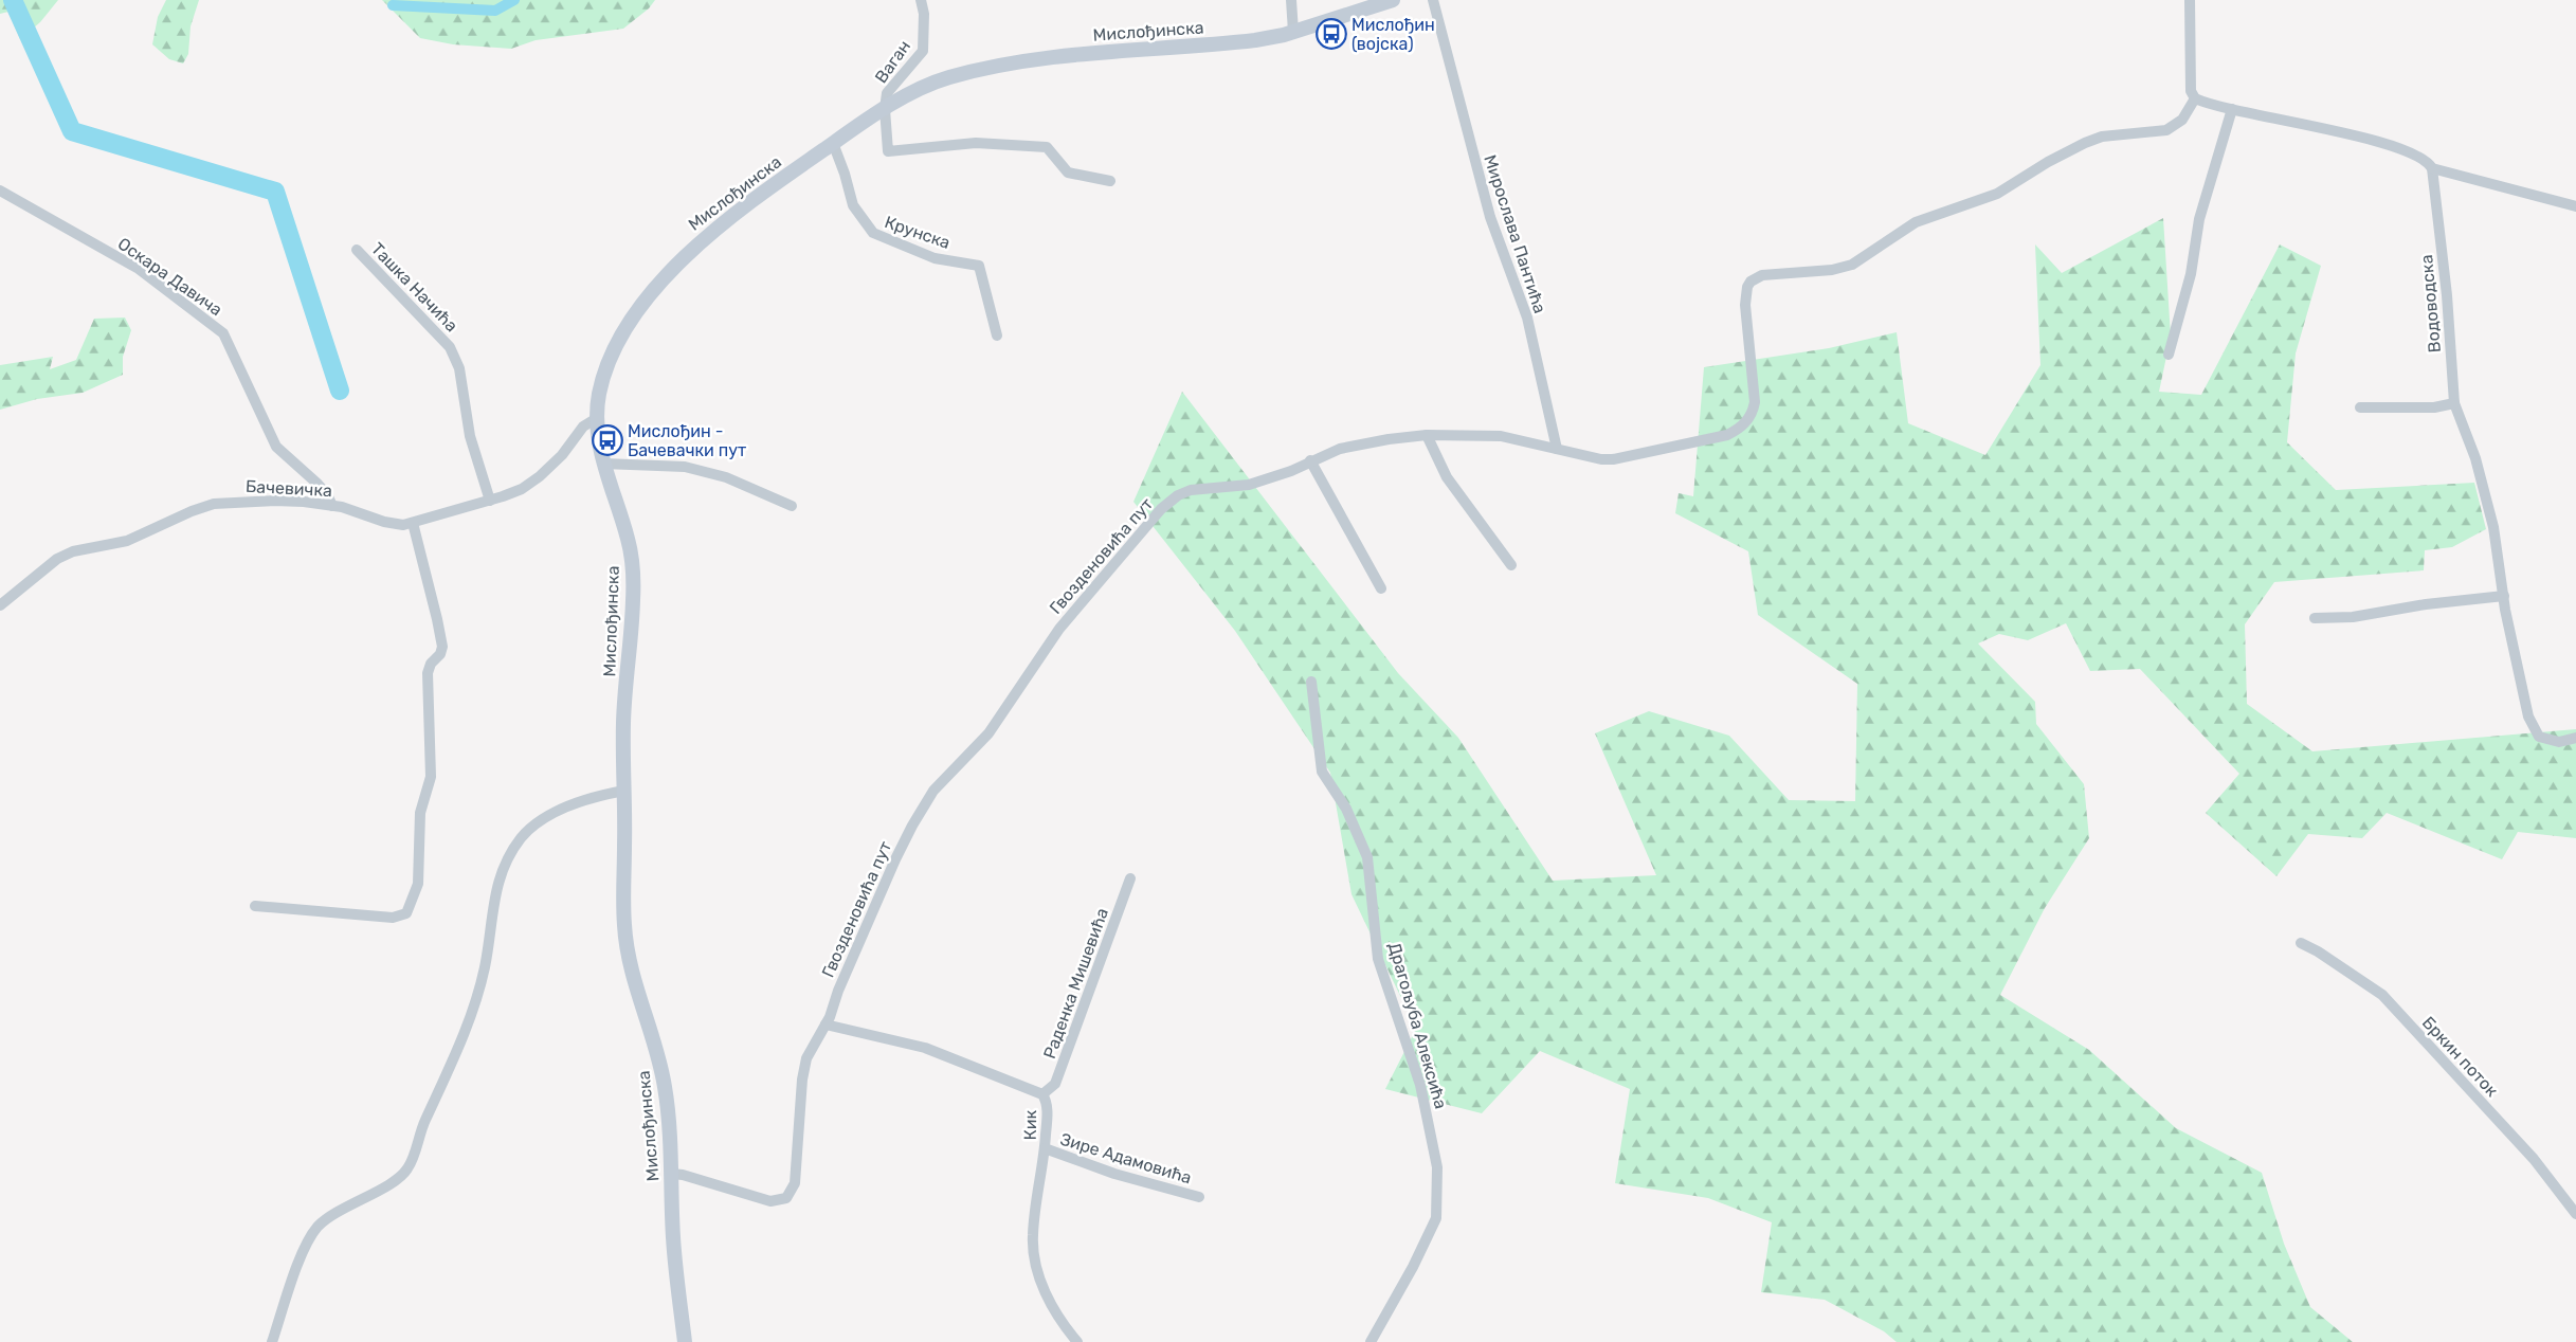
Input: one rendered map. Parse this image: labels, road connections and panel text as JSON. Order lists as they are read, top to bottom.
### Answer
{
  "streets": {
    "main road": ["Мислођинска"],
    "street": [
      "Ваган",
      "Крунска",
      "Мирослава Пантића",
      "Оскара Давича",
      "Ташка Начића",
      "Водоводска",
      "Бачевичка",
      "Гвозденовића пут",
      "Раденка Мишевића",
      "Драгољуба Алексића",
      "Бркин поток",
      "Кик",
      "Зире Адамовића"
    ]
  },
  "crossings": [
    ["Мислођинска", "Ваган"],
    ["Мислођинска", "Крунска"],
    ["Мислођинска", "Бачевичка"],
    ["Мислођинска", "Гвозденовића пут"],
    ["Мирослава Пантића", "Гвозденовића пут"],
    ["Оскара Давича", "Бачевичка"],
    ["Ташка Начића", "Бачевичка"],
    ["Гвозденовића пут", "Кик"],
    ["Раденка Мишевића", "Кик"],
    ["Кик", "Зире Адамовића"]
  ],
  "places": {
    "bus stop": ["Мислођин (војска)", "Мислођин - Бачевачки пут"]
  }
}
